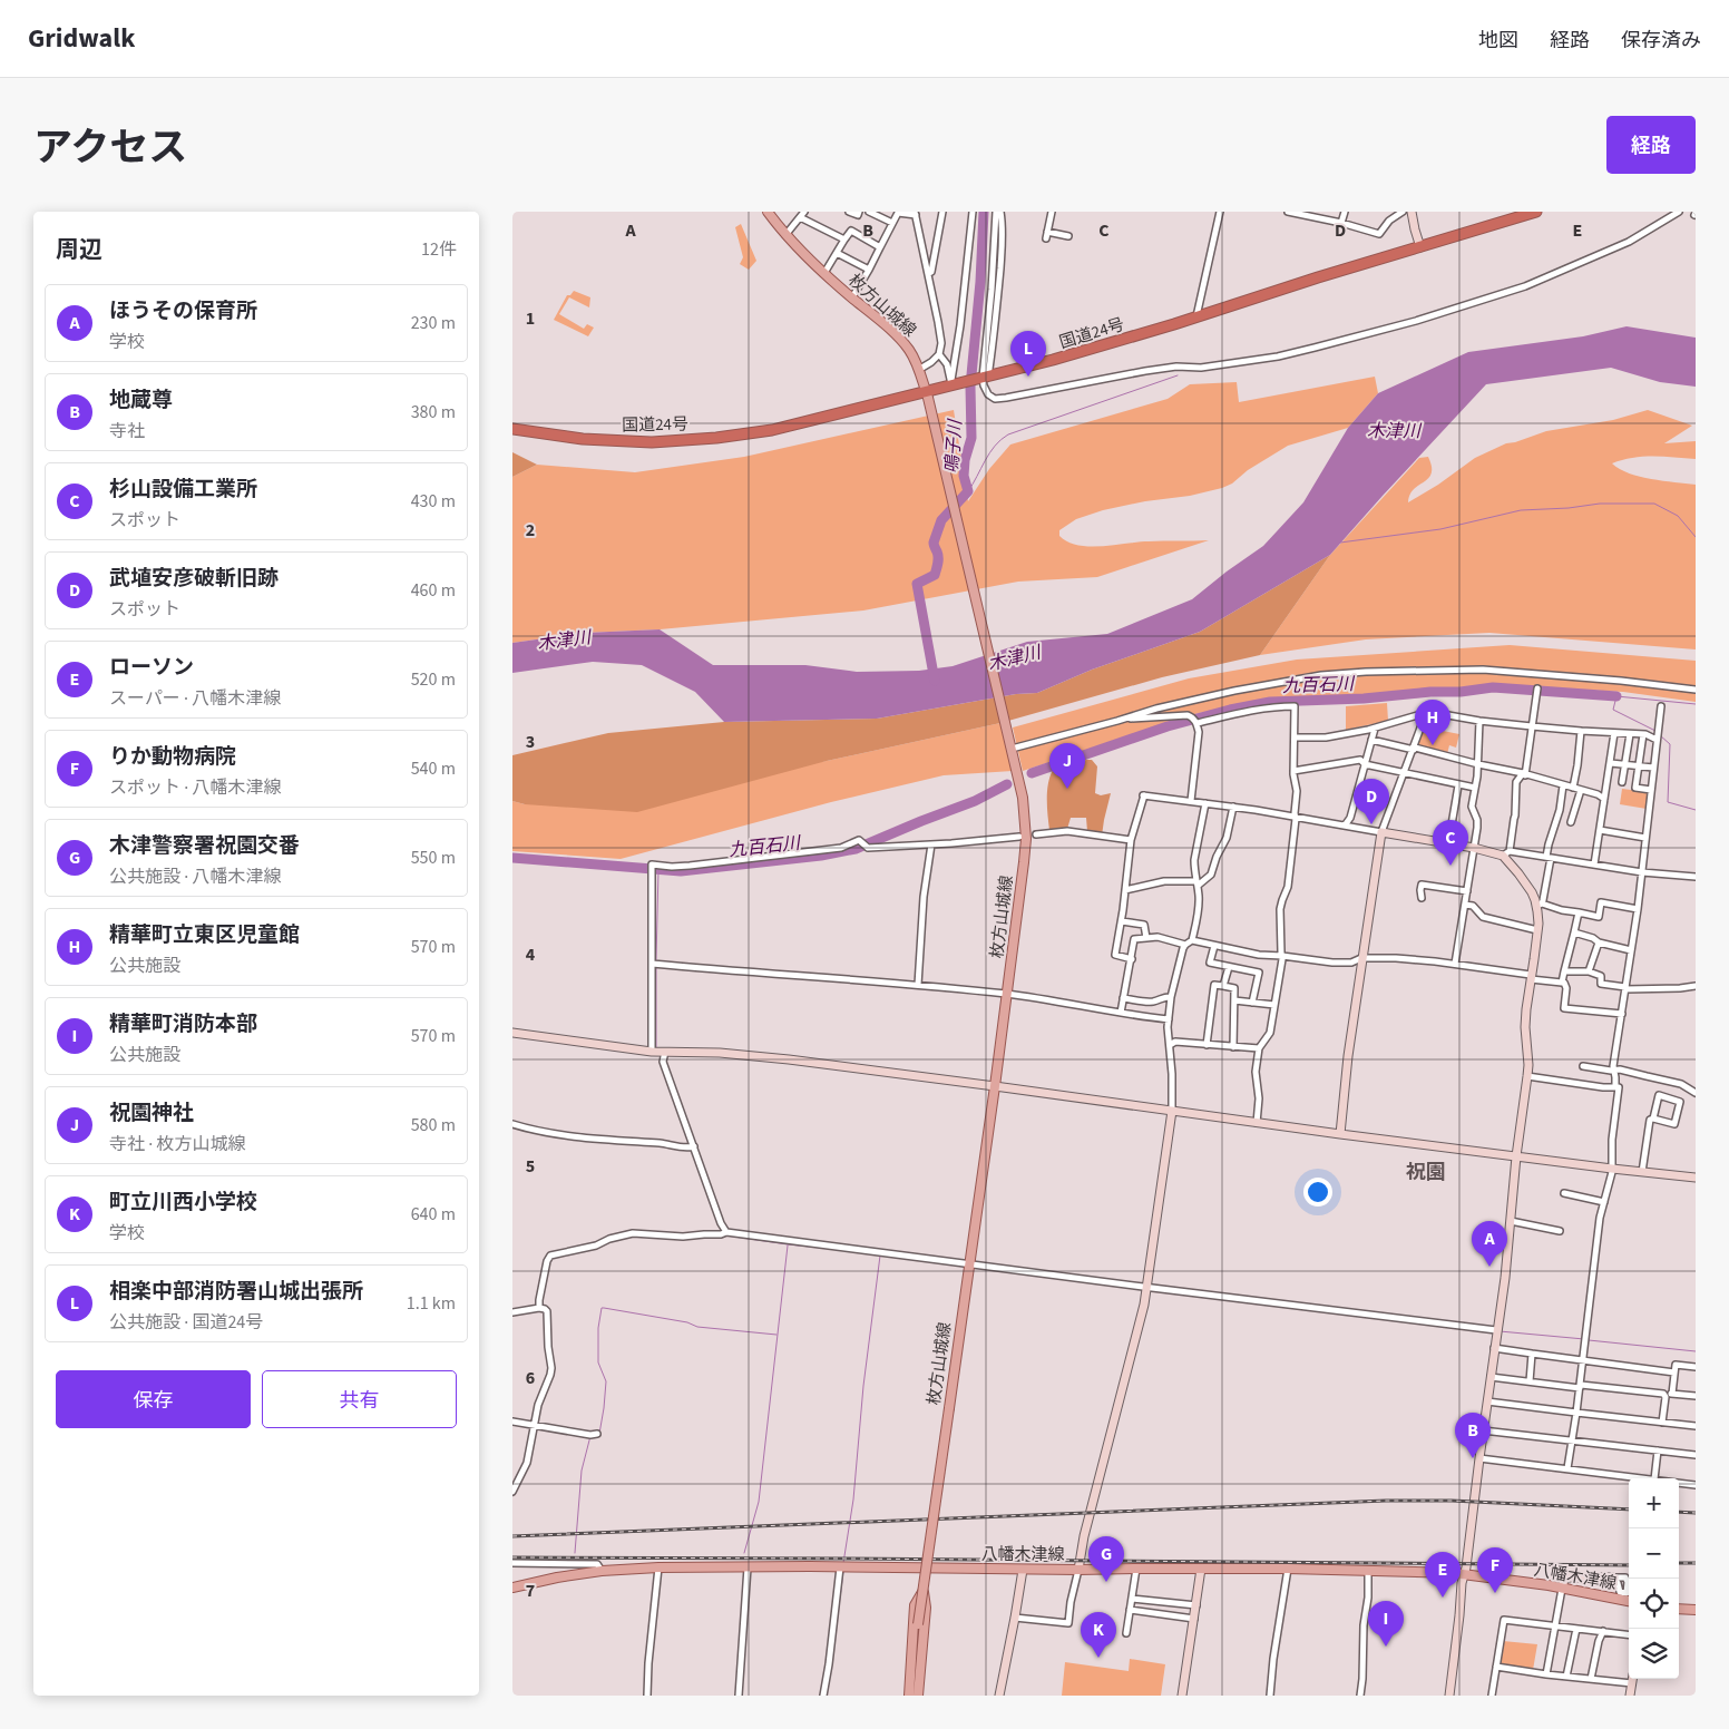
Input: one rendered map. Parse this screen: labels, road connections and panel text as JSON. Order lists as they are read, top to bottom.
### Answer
{
  "streets": {
    "highway": ["国道24号"],
    "main road": ["枚方山城線", "八幡木津線"]
  },
  "crossings": [
    ["枚方山城線", "国道24号"]
  ],
  "districts": ["祝園"],
  "water": ["木津川", "鳴子川", "九百石川"],
  "page": {
    "header": "Gridwalk",
    "nav": ["地図", "経路", "保存済み"],
    "title": "アクセス",
    "buttons": [
      "経路",
      ["保存", "共有"]
    ],
    "heading": ["周辺", "12件"],
    "list": [
      {
        "mark": "A",
        "name": "ほうその保育所",
        "note": "学校",
        "value": "230 m"
      },
      {
        "mark": "B",
        "name": "地蔵尊",
        "note": "寺社",
        "value": "380 m"
      },
      {
        "mark": "C",
        "name": "杉山設備工業所",
        "note": "スポット",
        "value": "430 m"
      },
      {
        "mark": "D",
        "name": "武埴安彦破斬旧跡",
        "note": "スポット",
        "value": "460 m"
      },
      {
        "mark": "E",
        "name": "ローソン",
        "note": "スーパー · 八幡木津線",
        "value": "520 m"
      },
      {
        "mark": "F",
        "name": "りか動物病院",
        "note": "スポット · 八幡木津線",
        "value": "540 m"
      },
      {
        "mark": "G",
        "name": "木津警察署祝園交番",
        "note": "公共施設 · 八幡木津線",
        "value": "550 m"
      },
      {
        "mark": "H",
        "name": "精華町立東区児童館",
        "note": "公共施設",
        "value": "570 m"
      },
      {
        "mark": "I",
        "name": "精華町消防本部",
        "note": "公共施設",
        "value": "570 m"
      },
      {
        "mark": "J",
        "name": "祝園神社",
        "note": "寺社 · 枚方山城線",
        "value": "580 m"
      },
      {
        "mark": "K",
        "name": "町立川西小学校",
        "note": "学校",
        "value": "640 m"
      },
      {
        "mark": "L",
        "name": "相楽中部消防署山城出張所",
        "note": "公共施設 · 国道24号",
        "value": "1.1 km"
      }
    ],
    "pins": [
      "L",
      "H",
      "J",
      "D",
      "C",
      "A",
      "B",
      "G",
      "F",
      "E",
      "I",
      "K"
    ],
    "map_buttons": ["+", "−"]
  },
  "grid": {
    "columns": [
      "A",
      "B",
      "C",
      "D",
      "E"
    ],
    "rows": [
      "1",
      "2",
      "3",
      "4",
      "5",
      "6",
      "7"
    ]
  }
}
